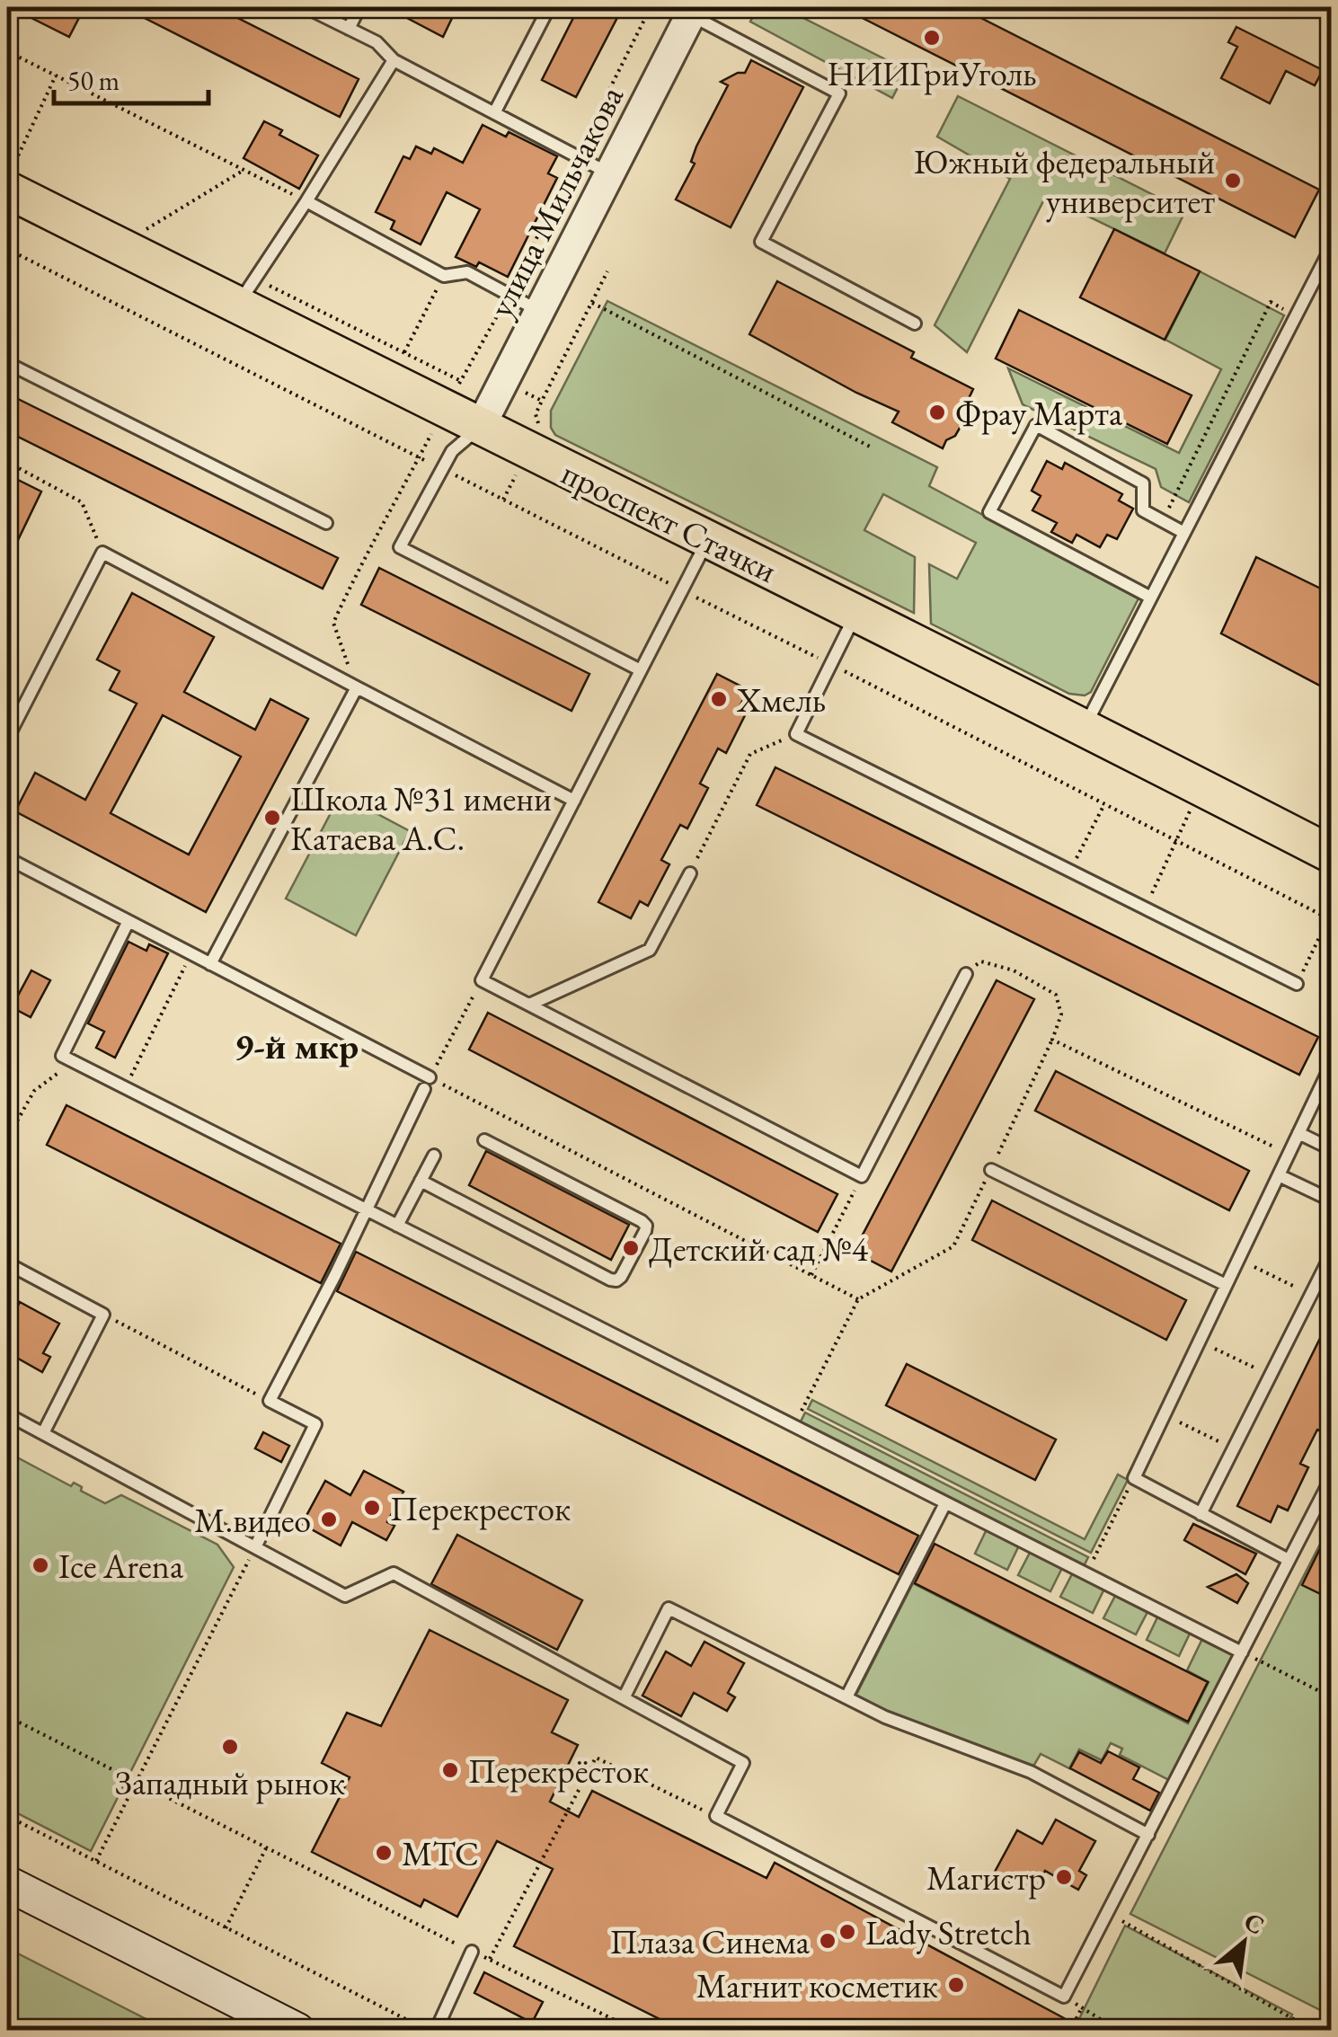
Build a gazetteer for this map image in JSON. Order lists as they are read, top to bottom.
{
  "streets": {
    "main road": ["проспект Стачки"],
    "street": ["улица Мильчакова"]
  },
  "crossings": [
    ["улица Мильчакова", "проспект Стачки"]
  ],
  "districts": ["9-й мкр"],
  "places": [
    "НИИГриУголь",
    "Южный федеральный университет",
    "Фрау Марта",
    "Хмель",
    "Школа №31 имени Катаева А.С.",
    "Детский сад №4",
    "Перекресток",
    "М.видео",
    "Ice Arena",
    "Западный рынок",
    "Перекрёсток",
    "МТС",
    "Магистр",
    "Lady Stretch",
    "Плаза Синема",
    "Магнит косметик"
  ],
  "scale_bar": "50 m",
  "north": "top right"
}
